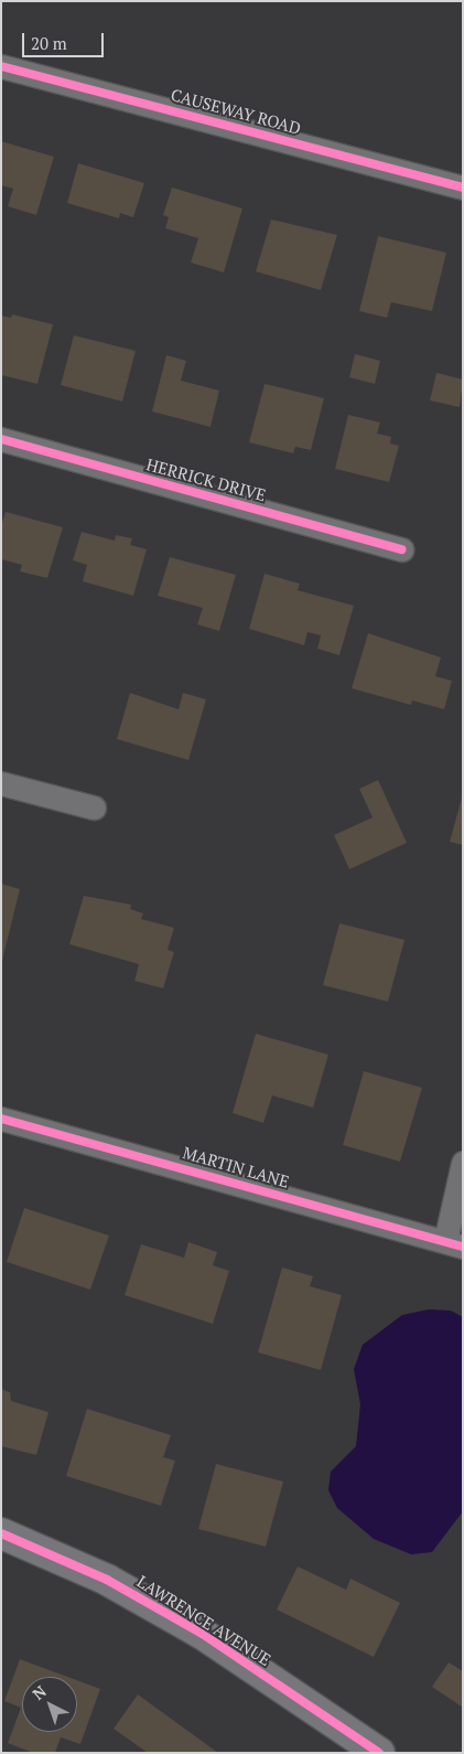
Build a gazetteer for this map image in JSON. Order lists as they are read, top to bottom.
{
  "streets": {
    "street": [
      "CAUSEWAY ROAD",
      "HERRICK DRIVE",
      "MARTIN LANE",
      "LAWRENCE AVENUE"
    ]
  },
  "scale_bar": "20 m",
  "north": "top left"
}
